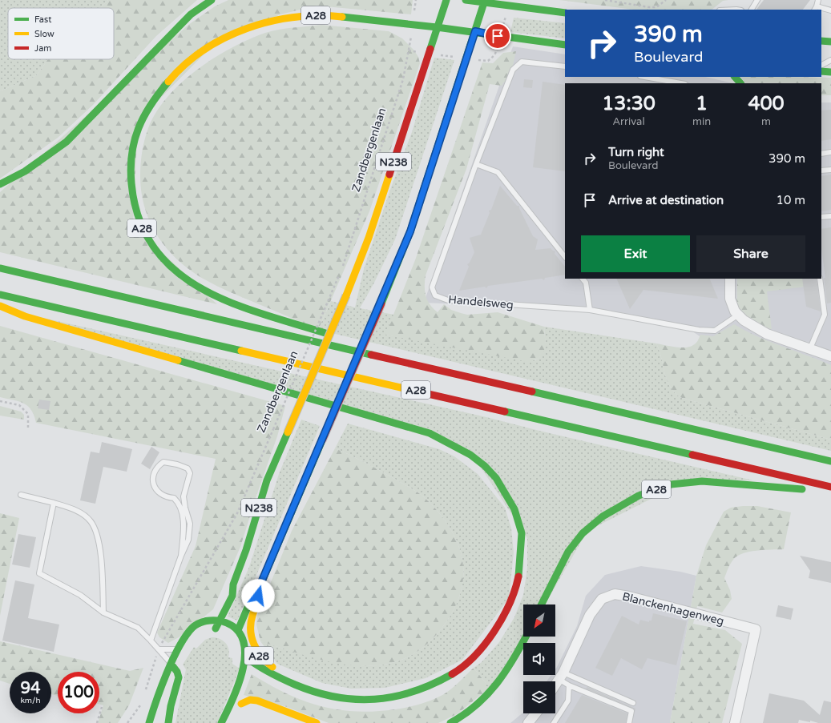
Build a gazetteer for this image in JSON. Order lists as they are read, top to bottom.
{
  "streets": {
    "main road": ["A28", "N238"],
    "street": ["Blanckenhagenweg"],
    "lane": ["Handelsweg"],
    "path": ["Zandbergenlaan"]
  },
  "crossings": [
    ["A28", "N238"]
  ],
  "legend": ["Fast", "Slow", "Jam"],
  "north": "bottom left",
  "page": {
    "turn": ["390 m", "Boulevard"],
    "eta": [
      "13:30",
      "Arrival",
      "1",
      "min",
      "400",
      "m"
    ],
    "list": [
      {
        "name": "Turn right",
        "note": "Boulevard",
        "value": "390 m"
      },
      {
        "name": "Arrive at destination",
        "value": "10 m"
      }
    ],
    "buttons": ["Exit", "Share"],
    "speed": "94 km/h",
    "limit": "100"
  }
}
